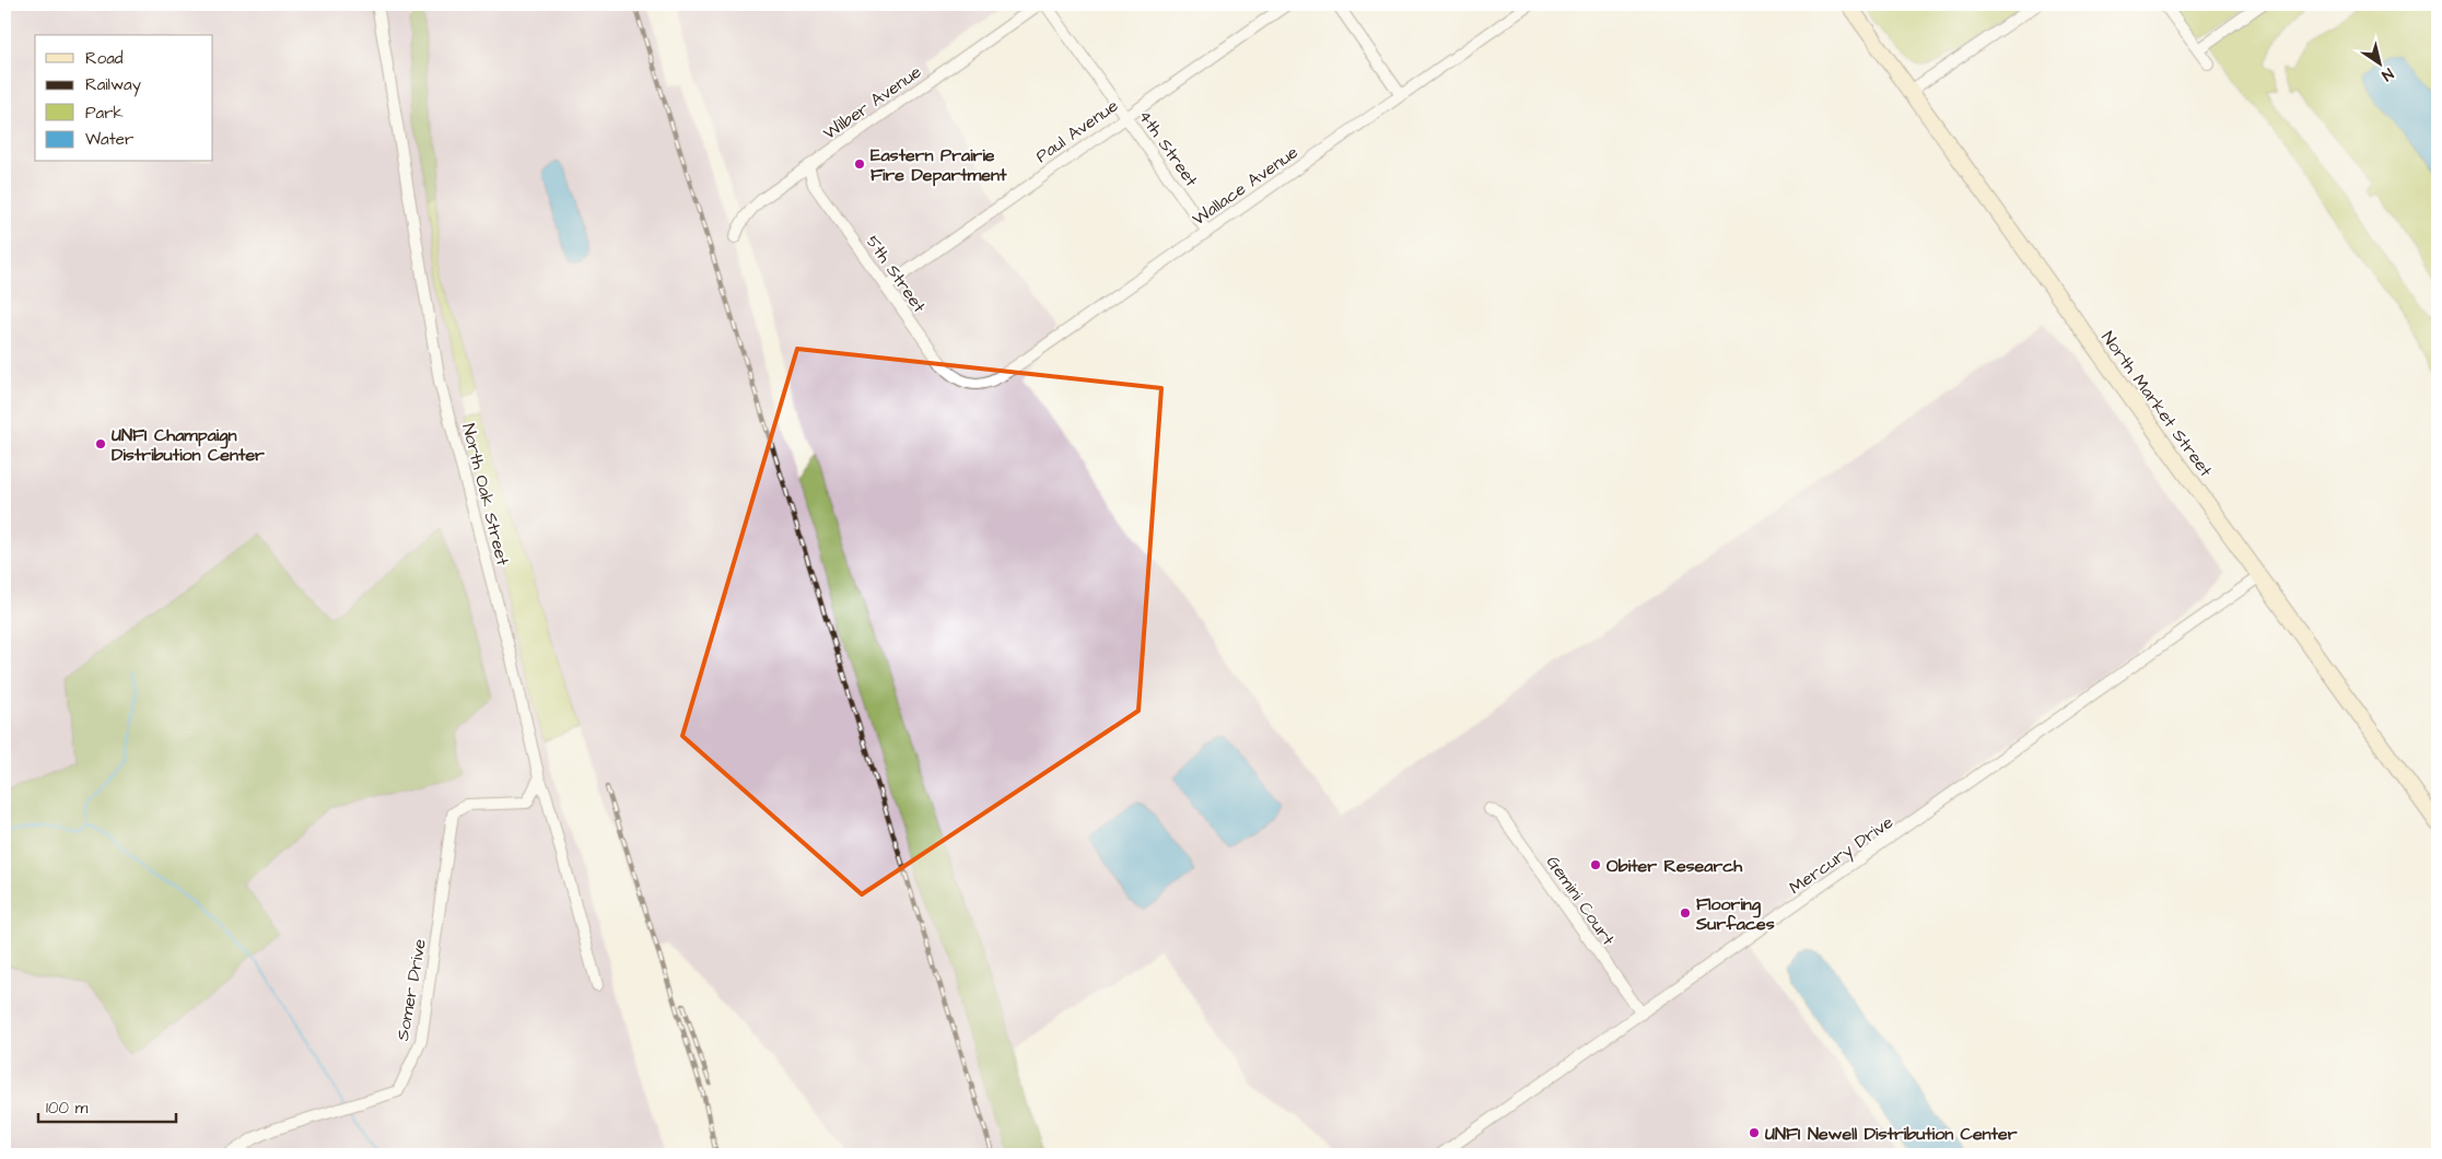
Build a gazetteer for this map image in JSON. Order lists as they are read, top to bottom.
{
  "streets": {
    "main road": ["North Market Street"],
    "street": [
      "Wilber Avenue",
      "Paul Avenue",
      "4th Street",
      "Wallace Avenue",
      "5th Street",
      "North Oak Street",
      "Mercury Drive",
      "Gemini Court",
      "Somer Drive"
    ]
  },
  "crossings": [
    ["Wilber Avenue", "5th Street"],
    ["Paul Avenue", "4th Street"],
    ["Paul Avenue", "5th Street"],
    ["4th Street", "Wallace Avenue"],
    ["Wallace Avenue", "5th Street"],
    ["North Market Street", "Mercury Drive"],
    ["North Oak Street", "Somer Drive"],
    ["Mercury Drive", "Gemini Court"]
  ],
  "places": [
    "Eastern Prairie Fire Department",
    "UNFI Champaign Distribution Center",
    "Obiter Research",
    "Flooring Surfaces",
    "UNFI Newell Distribution Center"
  ],
  "legend": [
    "Road",
    "Railway",
    "Park",
    "Water"
  ],
  "scale_bar": "100 m",
  "north": "bottom right"
}
